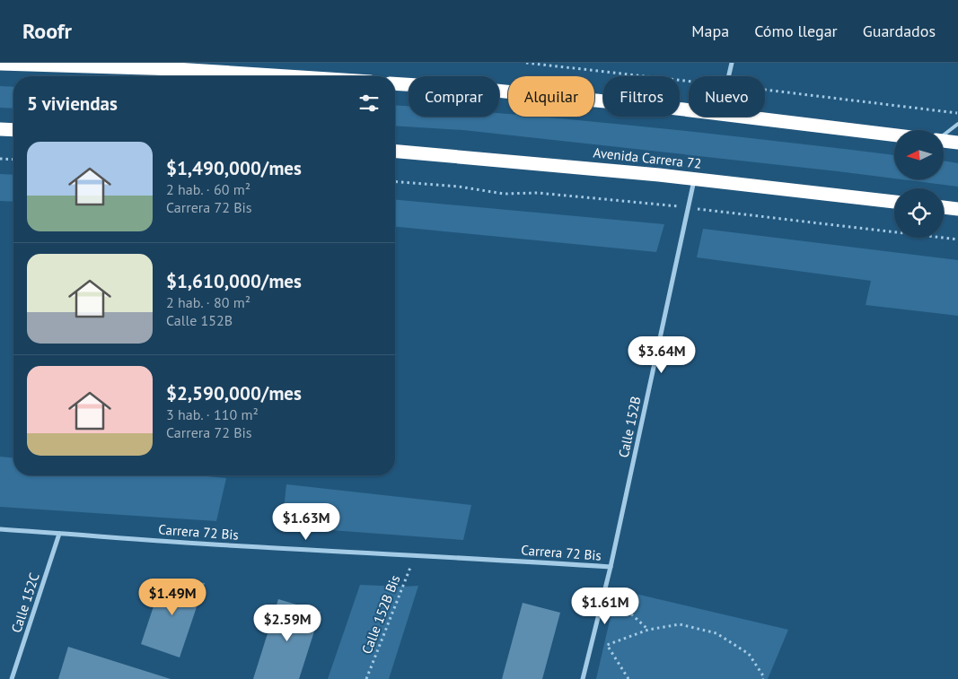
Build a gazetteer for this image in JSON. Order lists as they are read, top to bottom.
{
  "streets": {
    "highway": ["Avenida Carrera 72"],
    "street": ["Calle 152B", "Carrera 72 Bis", "Calle 152C"],
    "path": ["Calle 152B Bis"]
  },
  "crossings": [
    ["Avenida Carrera 72", "Calle 152B"],
    ["Calle 152B", "Carrera 72 Bis"],
    ["Carrera 72 Bis", "Calle 152C"],
    ["Carrera 72 Bis", "Calle 152B Bis"]
  ],
  "north": "left",
  "page": {
    "header": "Roofr",
    "nav": ["Mapa", "Cómo llegar", "Guardados"],
    "chip": [
      "Comprar",
      "Alquilar",
      "Filtros",
      "Nuevo"
    ],
    "heading": "5 viviendas",
    "list": [
      {
        "name": "$1,490,000/mes",
        "note": "2 hab. · 60 m² · Carrera 72 Bis"
      },
      {
        "name": "$1,610,000/mes",
        "note": "2 hab. · 80 m² · Calle 152B"
      },
      {
        "name": "$2,590,000/mes",
        "note": "3 hab. · 110 m² · Carrera 72 Bis"
      }
    ],
    "price": [
      "$3.64M",
      "$1.63M",
      "$1.49M",
      "$1.61M",
      "$2.59M"
    ]
  }
}
